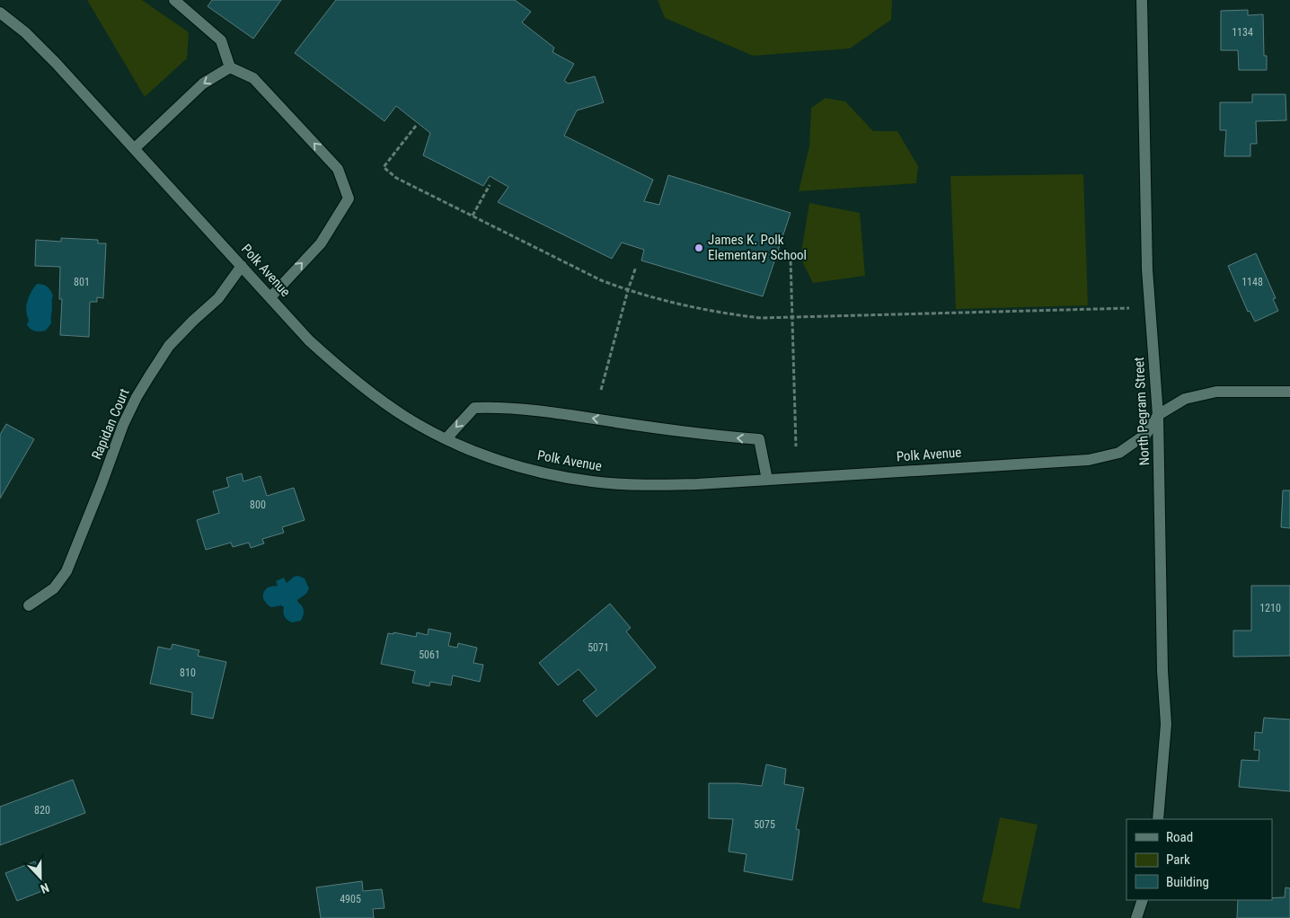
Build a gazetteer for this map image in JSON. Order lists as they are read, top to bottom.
{
  "streets": {
    "street": ["Polk Avenue", "North Pegram Street", "Rapidan Court"]
  },
  "crossings": [
    ["Polk Avenue", "North Pegram Street"],
    ["Polk Avenue", "Rapidan Court"]
  ],
  "places": ["James K. Polk Elementary School"],
  "house_numbers": [
    "1134",
    "801",
    "1148",
    "800",
    "1210",
    "5071",
    "5061",
    "810",
    "820",
    "5075",
    "4905"
  ],
  "legend": ["Road", "Park", "Building"],
  "north": "bottom"
}
